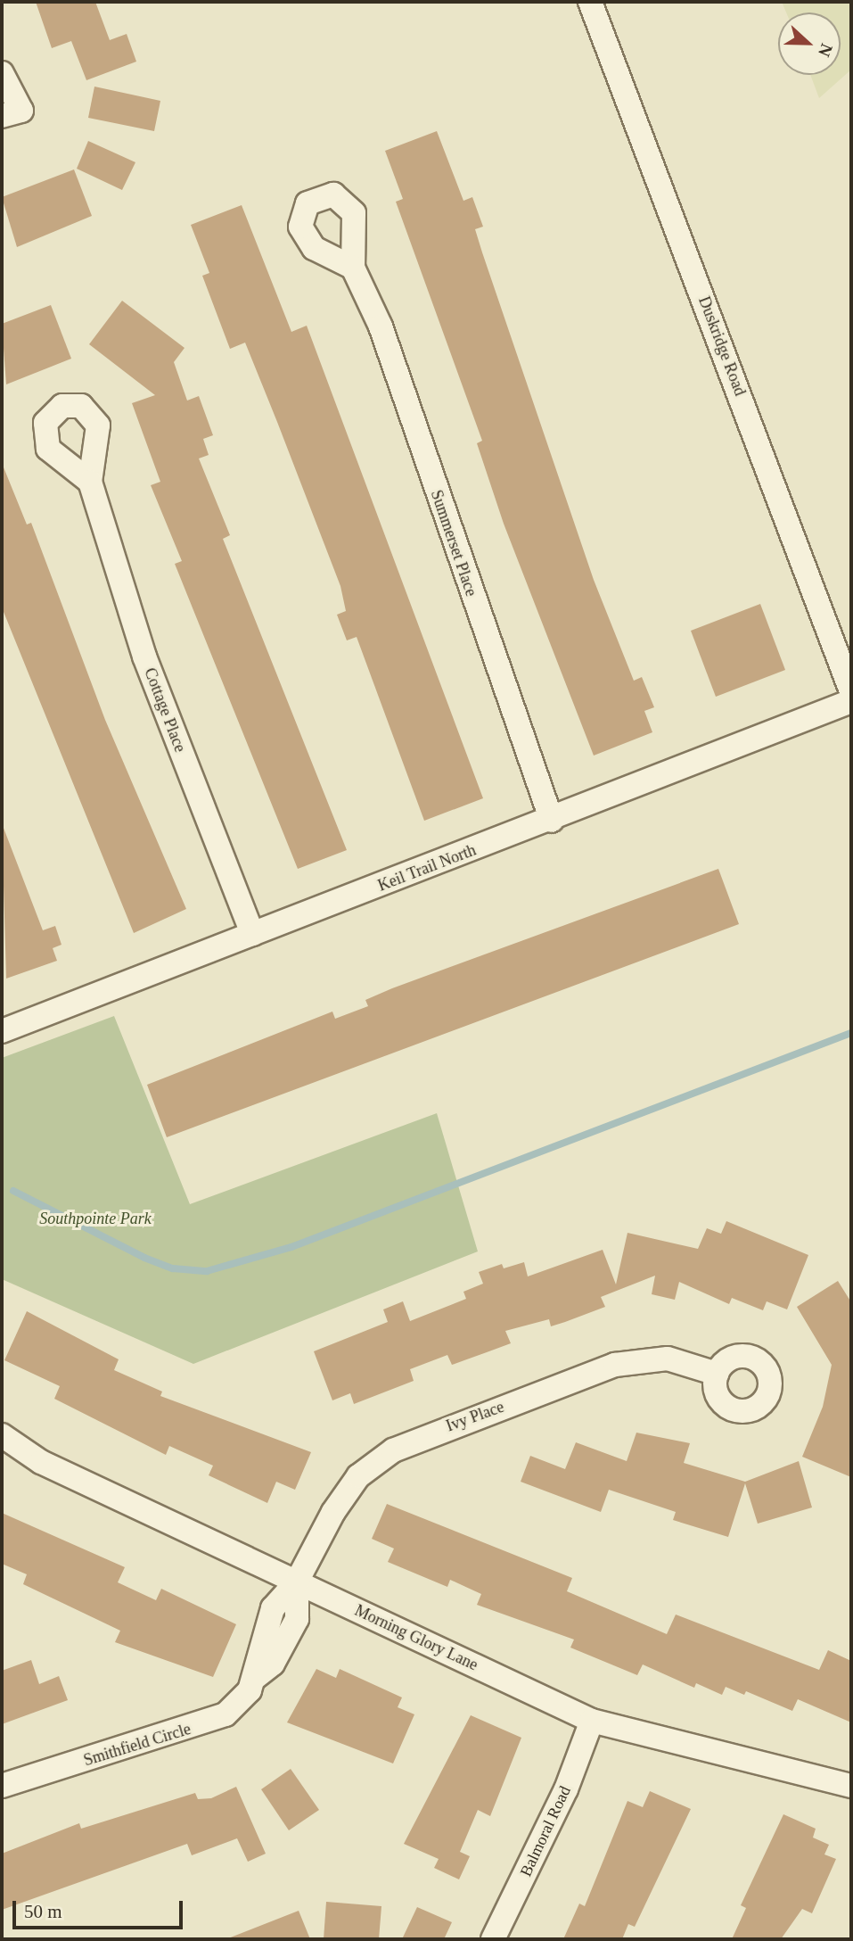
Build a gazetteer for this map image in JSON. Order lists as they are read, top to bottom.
{
  "streets": {
    "street": [
      "Duskridge Road",
      "Summerset Place",
      "Cottage Place",
      "Keil Trail North",
      "Ivy Place",
      "Morning Glory Lane",
      "Smithfield Circle",
      "Balmoral Road"
    ]
  },
  "crossings": [
    ["Summerset Place", "Keil Trail North"],
    ["Cottage Place", "Keil Trail North"],
    ["Ivy Place", "Morning Glory Lane"],
    ["Ivy Place", "Smithfield Circle"],
    ["Morning Glory Lane", "Smithfield Circle"],
    ["Morning Glory Lane", "Balmoral Road"]
  ],
  "parks": ["Southpointe Park"],
  "scale_bar": "50 m",
  "north": "right"
}
